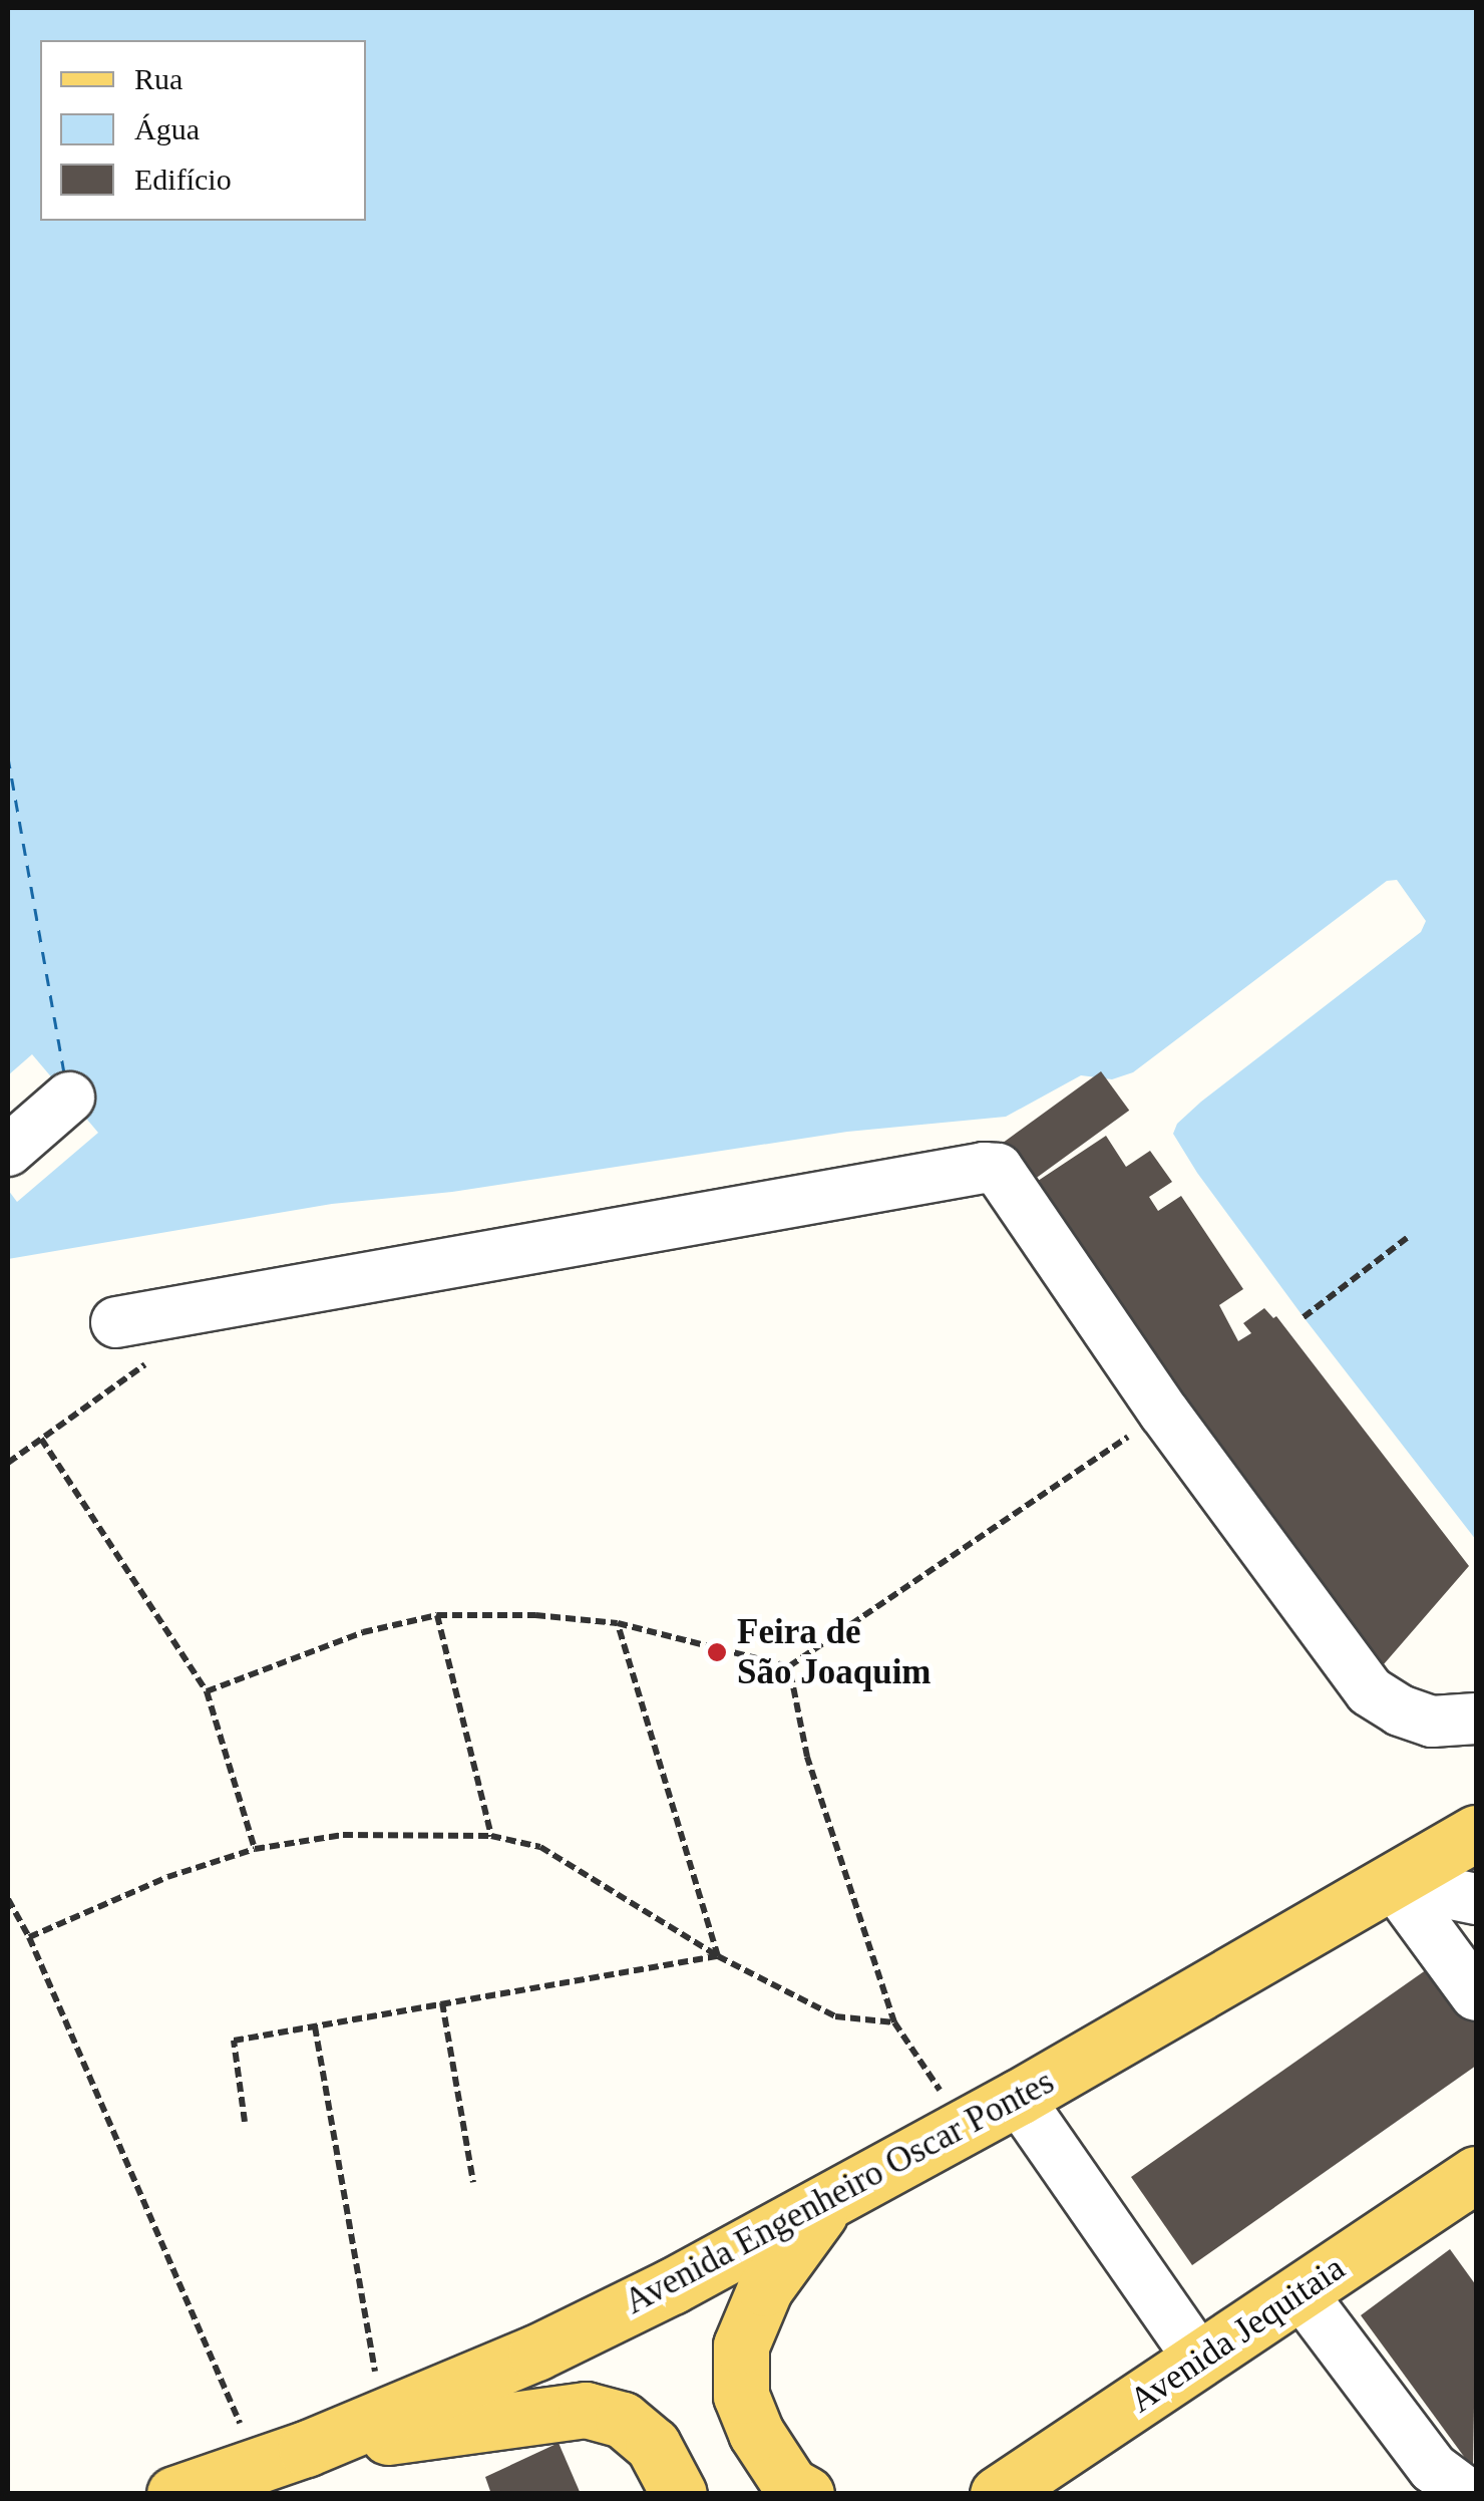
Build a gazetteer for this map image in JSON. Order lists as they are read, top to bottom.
{
  "streets": {
    "main road": ["Avenida Engenheiro Oscar Pontes", "Avenida Jequitaia"]
  },
  "places": ["Feira de São Joaquim"],
  "legend": ["Rua", "Água", "Edifício"]
}
